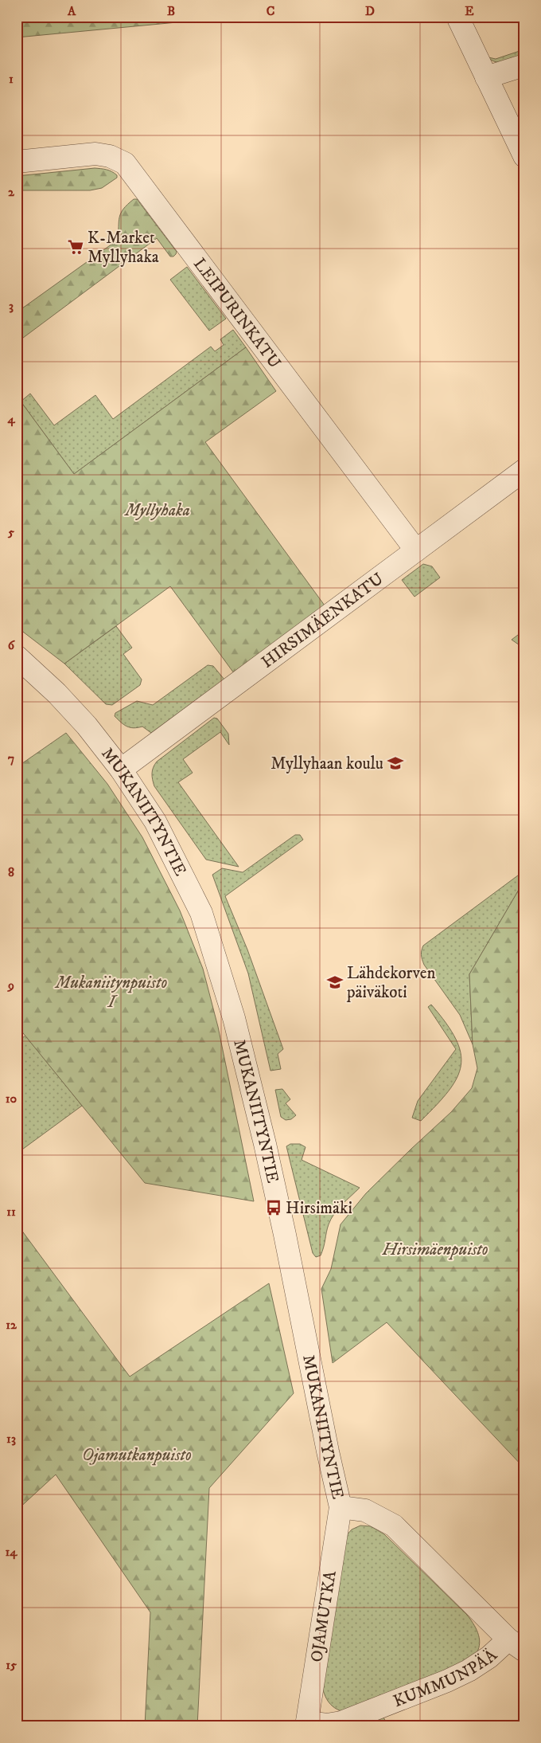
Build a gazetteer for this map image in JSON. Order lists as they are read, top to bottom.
{
  "streets": {
    "street": [
      "LEIPURINKATU",
      "HIRSIMÄENKATU",
      "MUKANIITYNTIE",
      "OJAMUTKA",
      "KUMMUNPÄÄ"
    ]
  },
  "crossings": [
    ["LEIPURINKATU", "HIRSIMÄENKATU"],
    ["HIRSIMÄENKATU", "MUKANIITYNTIE"],
    ["MUKANIITYNTIE", "OJAMUTKA"],
    ["MUKANIITYNTIE", "KUMMUNPÄÄ"],
    ["OJAMUTKA", "KUMMUNPÄÄ"]
  ],
  "parks": [
    "Myllyhaka",
    "Mukaniitynpuisto I",
    "Hirsimäenpuisto",
    "Ojamutkanpuisto"
  ],
  "places": {
    "supermarket": ["K-Market Myllyhaka"],
    "school or university": ["Myllyhaan koulu", "Lähdekorven päiväkoti"],
    "bus stop": ["Hirsimäki"]
  },
  "grid": {
    "columns": [
      "A",
      "B",
      "C",
      "D",
      "E"
    ],
    "rows": [
      "1",
      "2",
      "3",
      "4",
      "5",
      "6",
      "7",
      "8",
      "9",
      "10",
      "11",
      "12",
      "13",
      "14",
      "15"
    ]
  }
}
